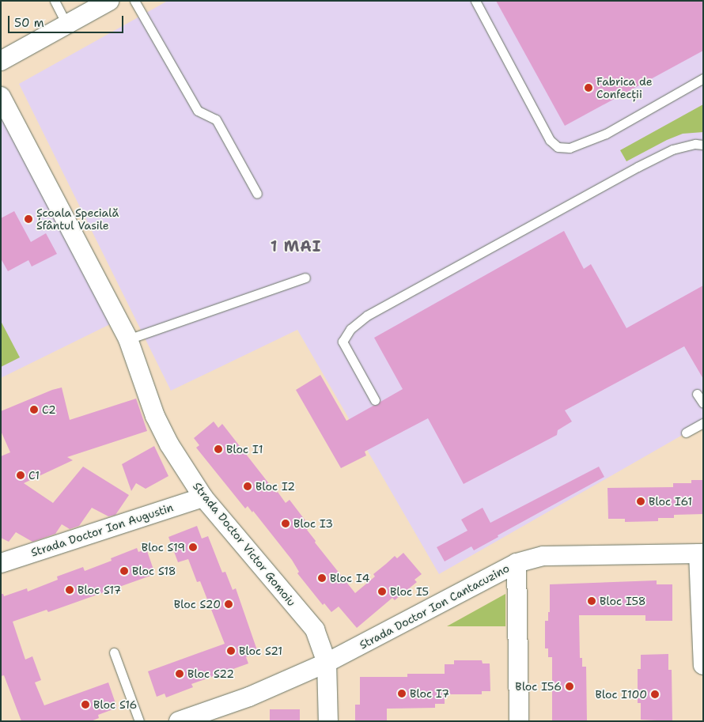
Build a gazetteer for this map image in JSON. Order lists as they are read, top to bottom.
{
  "streets": {
    "street": ["Strada Doctor Ion Augustin", "Strada Doctor Victor Gomoiu", "Strada Doctor Ion Cantacuzino"]
  },
  "crossings": [
    ["Strada Doctor Ion Augustin", "Strada Doctor Victor Gomoiu"],
    ["Strada Doctor Victor Gomoiu", "Strada Doctor Ion Cantacuzino"]
  ],
  "districts": ["1 MAI"],
  "places": [
    "Fabrica de Confecții",
    "Școala Specială Sfântul Vasile",
    "C2",
    "Bloc I1",
    "C1",
    "Bloc I2",
    "Bloc I61",
    "Bloc I3",
    "Bloc S19",
    "Bloc S18",
    "Bloc I4",
    "Bloc S17",
    "Bloc I5",
    "Bloc I58",
    "Bloc S20",
    "Bloc S21",
    "Bloc S22",
    "Bloc I56",
    "Bloc I7",
    "Bloc I100",
    "Bloc S16"
  ],
  "scale_bar": "50 m"
}
